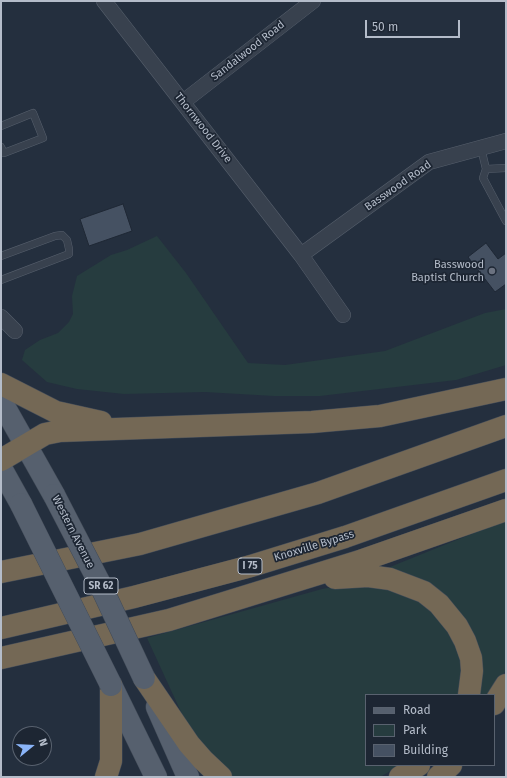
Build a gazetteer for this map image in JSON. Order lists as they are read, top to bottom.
{
  "streets": {
    "highway": ["Knoxville Bypass", "I 75"],
    "main road": ["Western Avenue", "SR 62"],
    "street": ["Sandalwood Road", "Thornwood Drive", "Basswood Road"]
  },
  "crossings": [
    ["Sandalwood Road", "Thornwood Drive"],
    ["Thornwood Drive", "Basswood Road"]
  ],
  "places": ["Basswood Baptist Church"],
  "legend": ["Road", "Park", "Building"],
  "scale_bar": "50 m",
  "north": "right"
}
